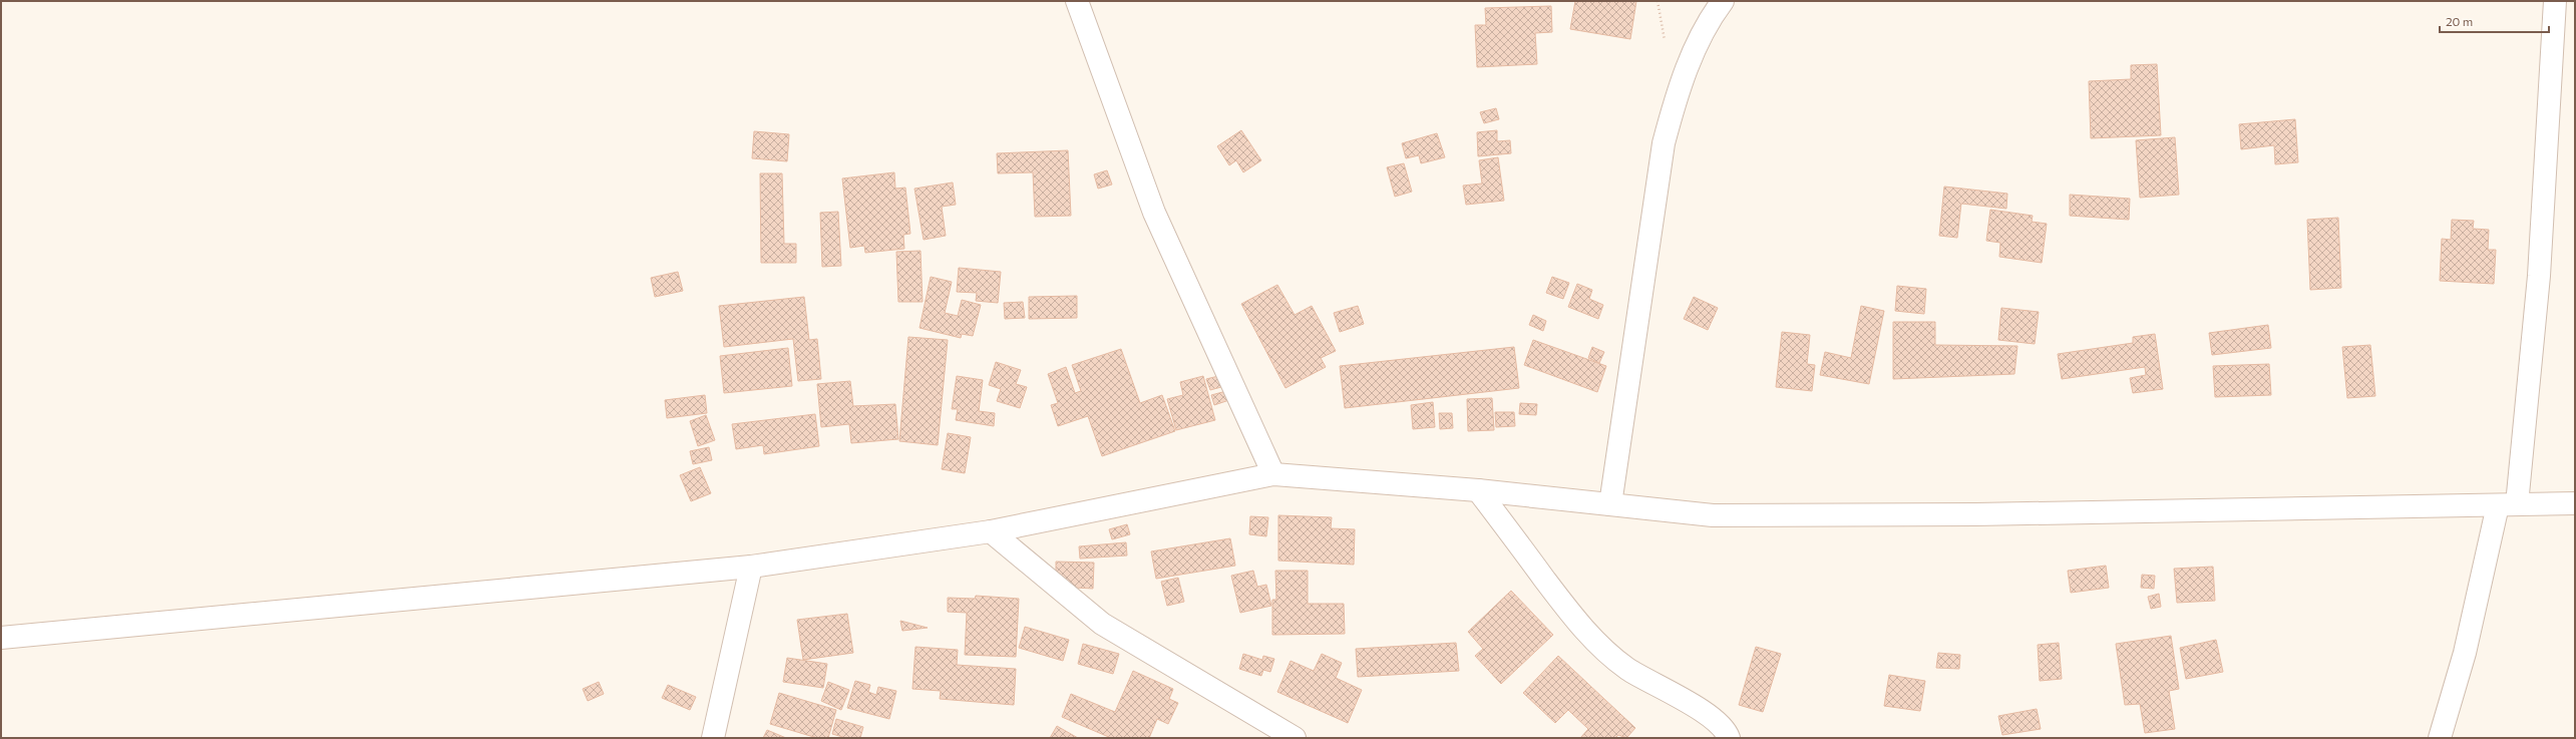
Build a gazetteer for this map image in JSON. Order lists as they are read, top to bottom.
{
  "scale_bar": "20 m"
}
